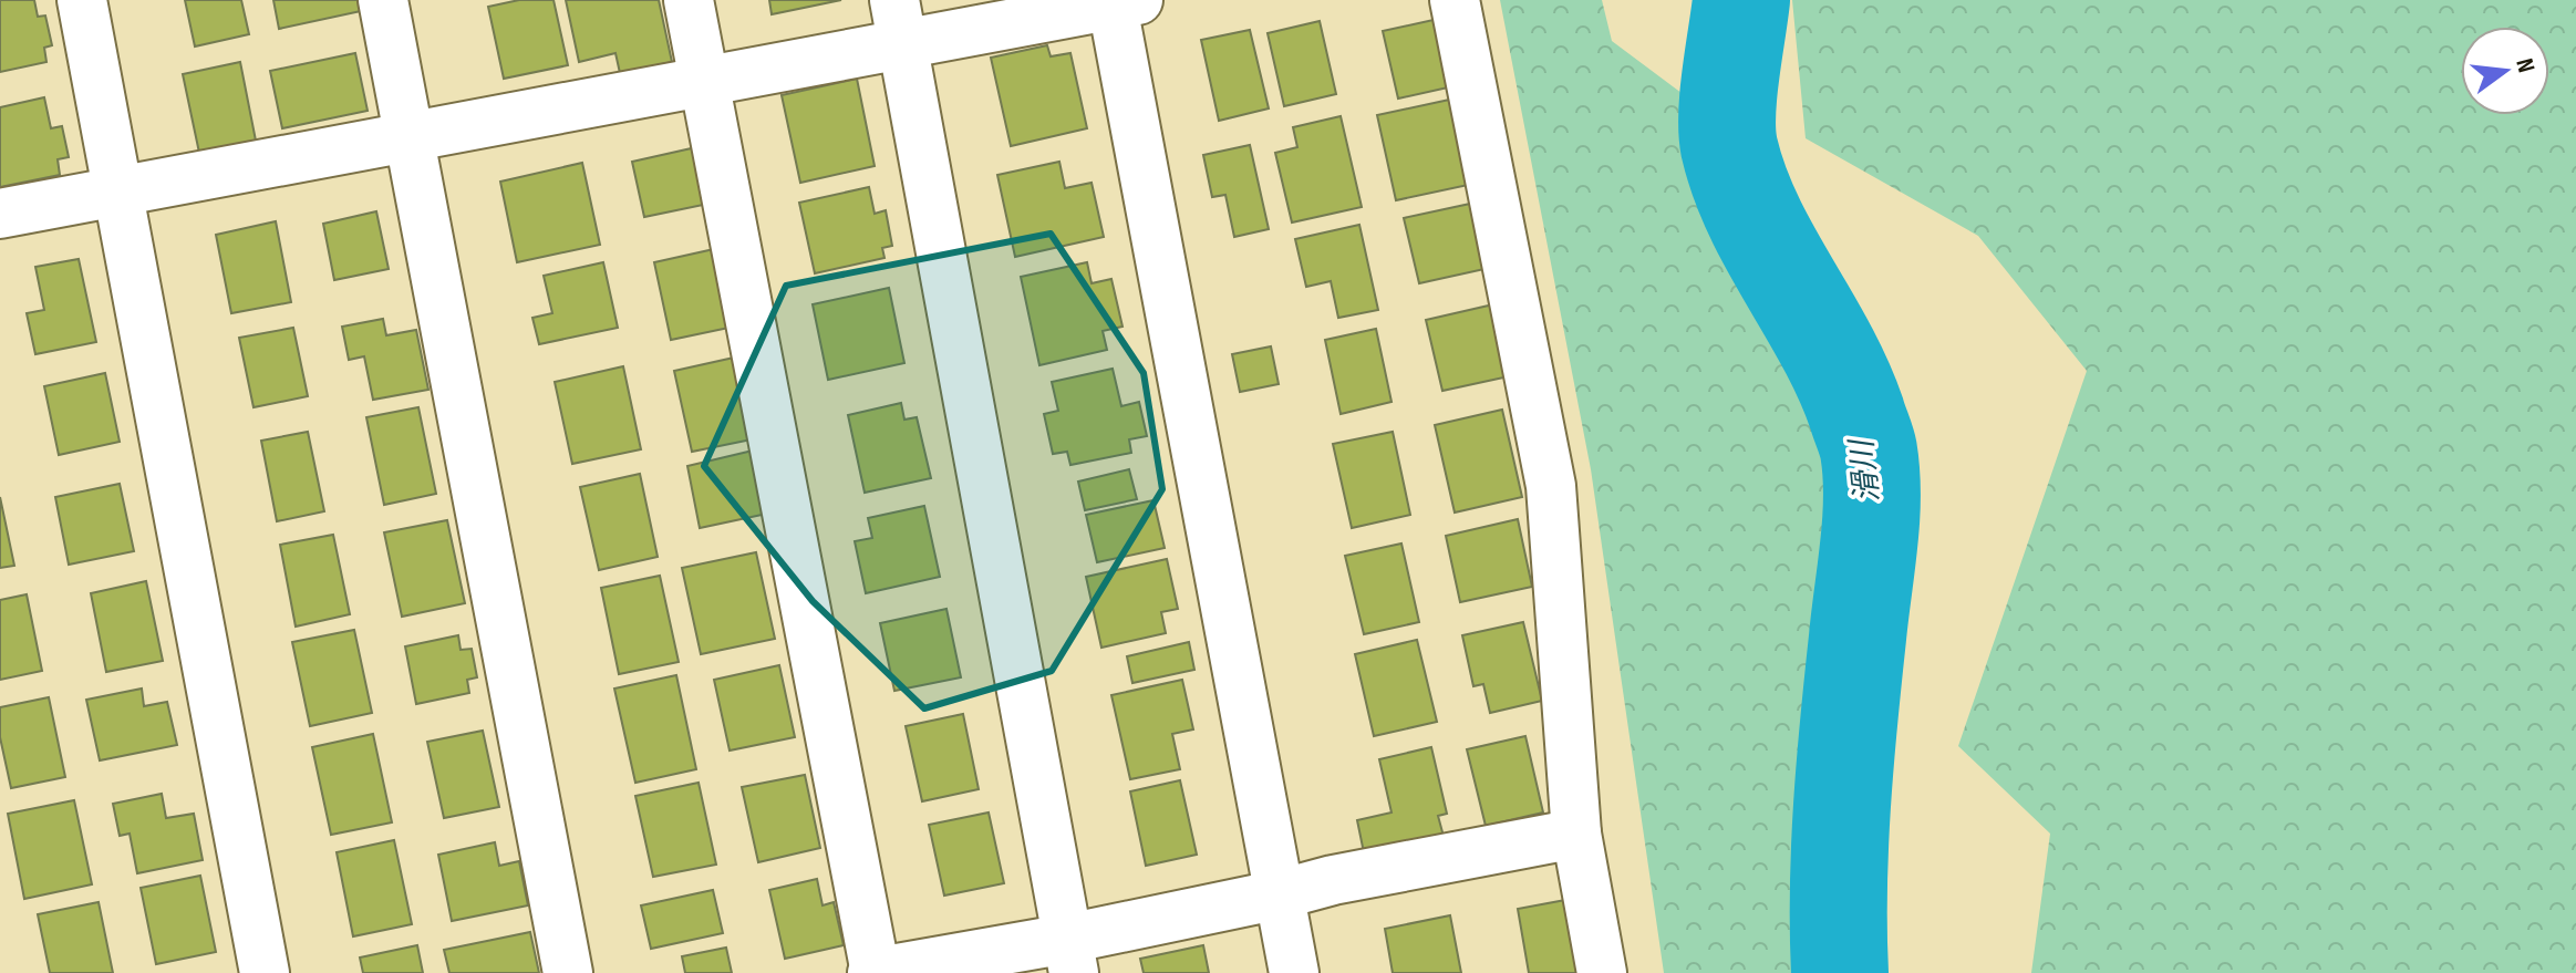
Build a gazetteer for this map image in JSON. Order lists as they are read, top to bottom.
{
  "water": ["滑川"],
  "north": "right"
}
